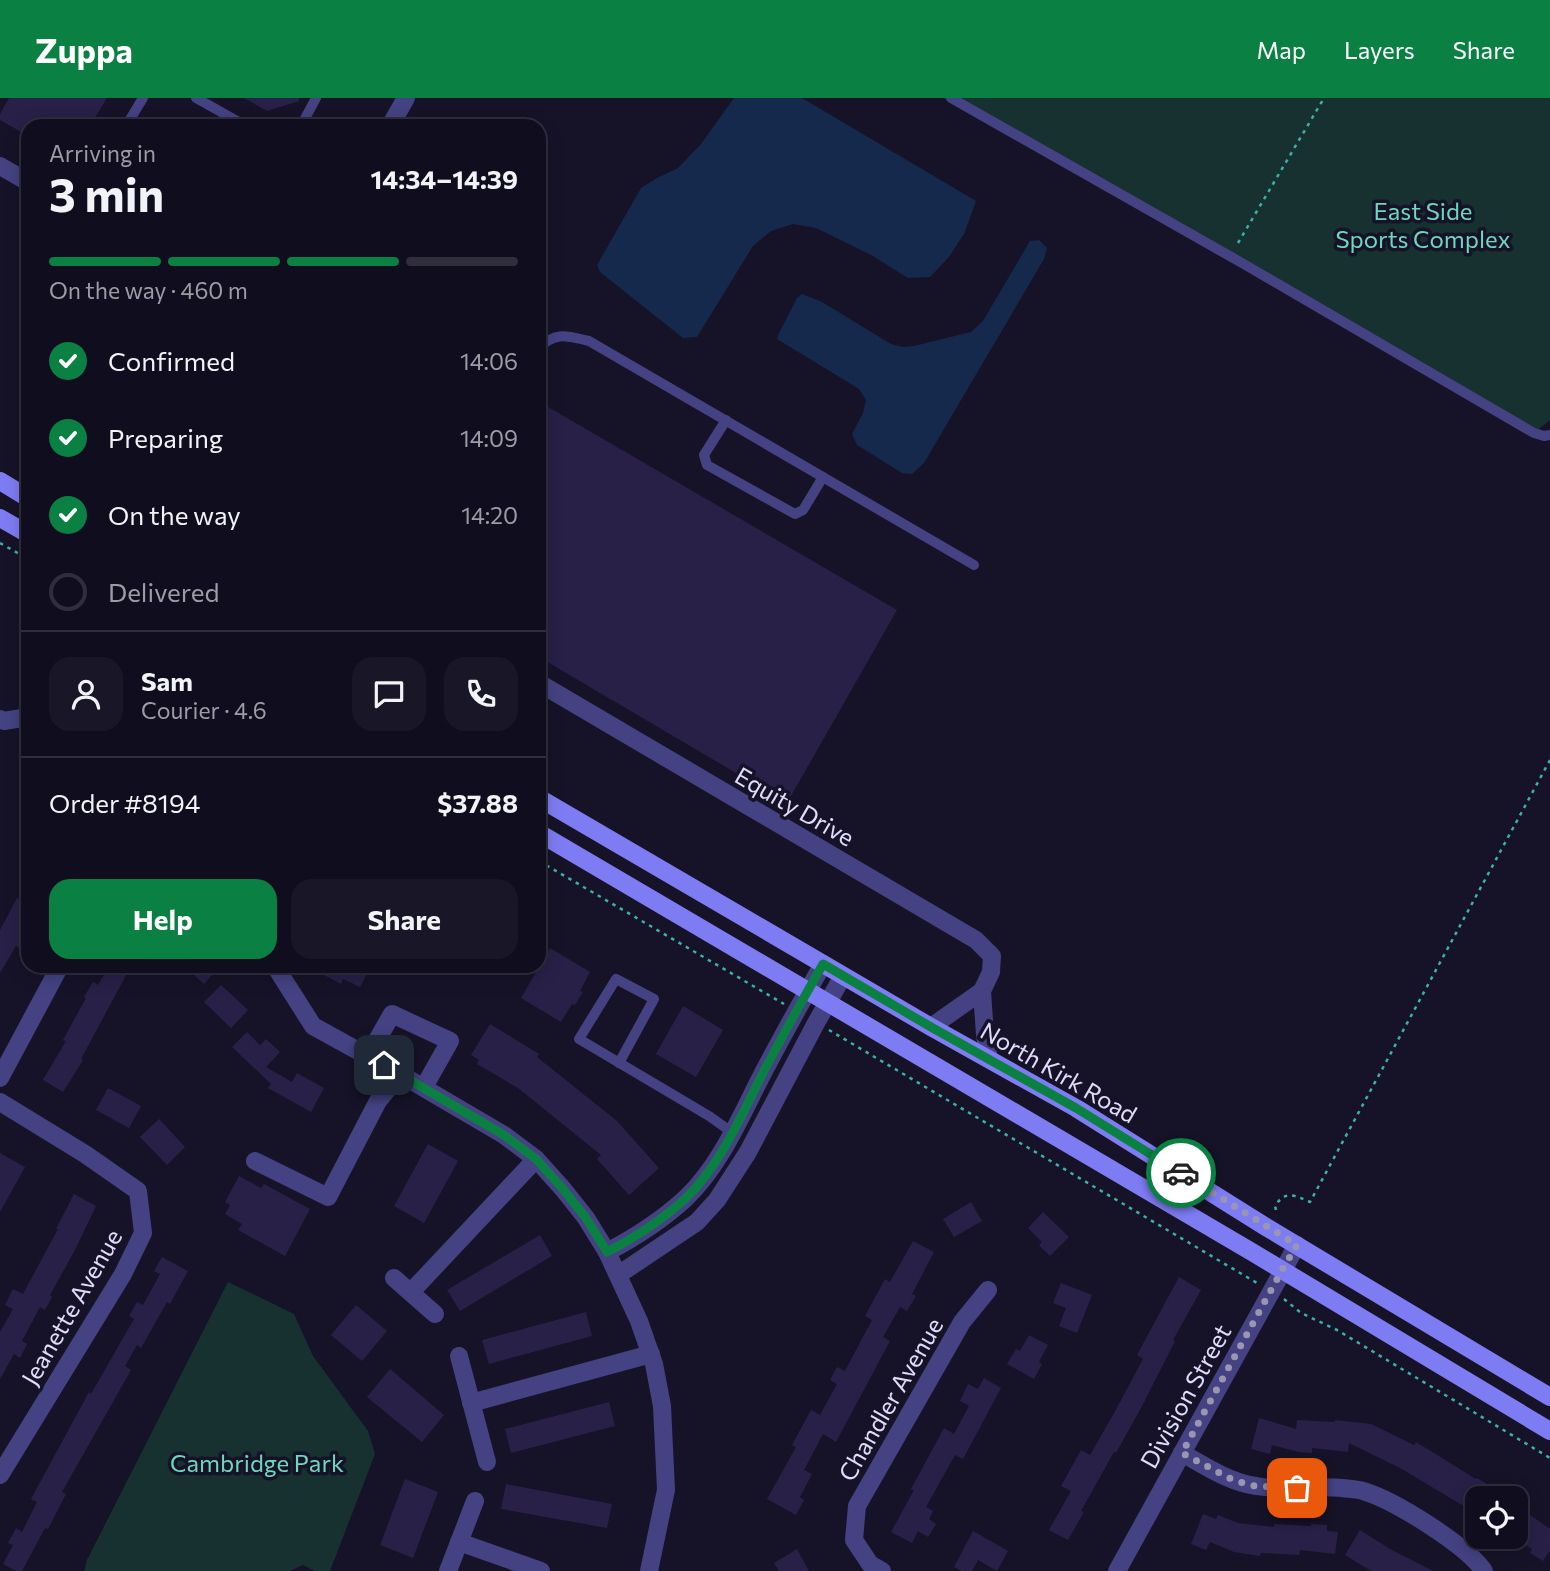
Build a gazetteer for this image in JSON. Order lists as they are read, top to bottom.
{
  "streets": {
    "main road": ["North Kirk Road"],
    "street": [
      "Equity Drive",
      "Jeanette Avenue",
      "Division Street",
      "Chandler Avenue"
    ]
  },
  "crossings": [
    ["Equity Drive", "North Kirk Road"],
    ["North Kirk Road", "Division Street"]
  ],
  "parks": ["East Side Sports Complex", "Cambridge Park"],
  "page": {
    "header": "Zuppa",
    "nav": ["Map", "Layers", "Share"],
    "heading": ["3 min", "Arriving in", "14:34–14:39"],
    "panel": [
      "Sam",
      "Courier · 4.6",
      "Order #8194",
      "$37.88"
    ],
    "bar": "On the way · 460 m",
    "list": [
      ["Confirmed", "14:06"],
      ["Preparing", "14:09"],
      ["On the way", "14:20"],
      "Delivered"
    ],
    "buttons": ["Help", "Share"]
  }
}
